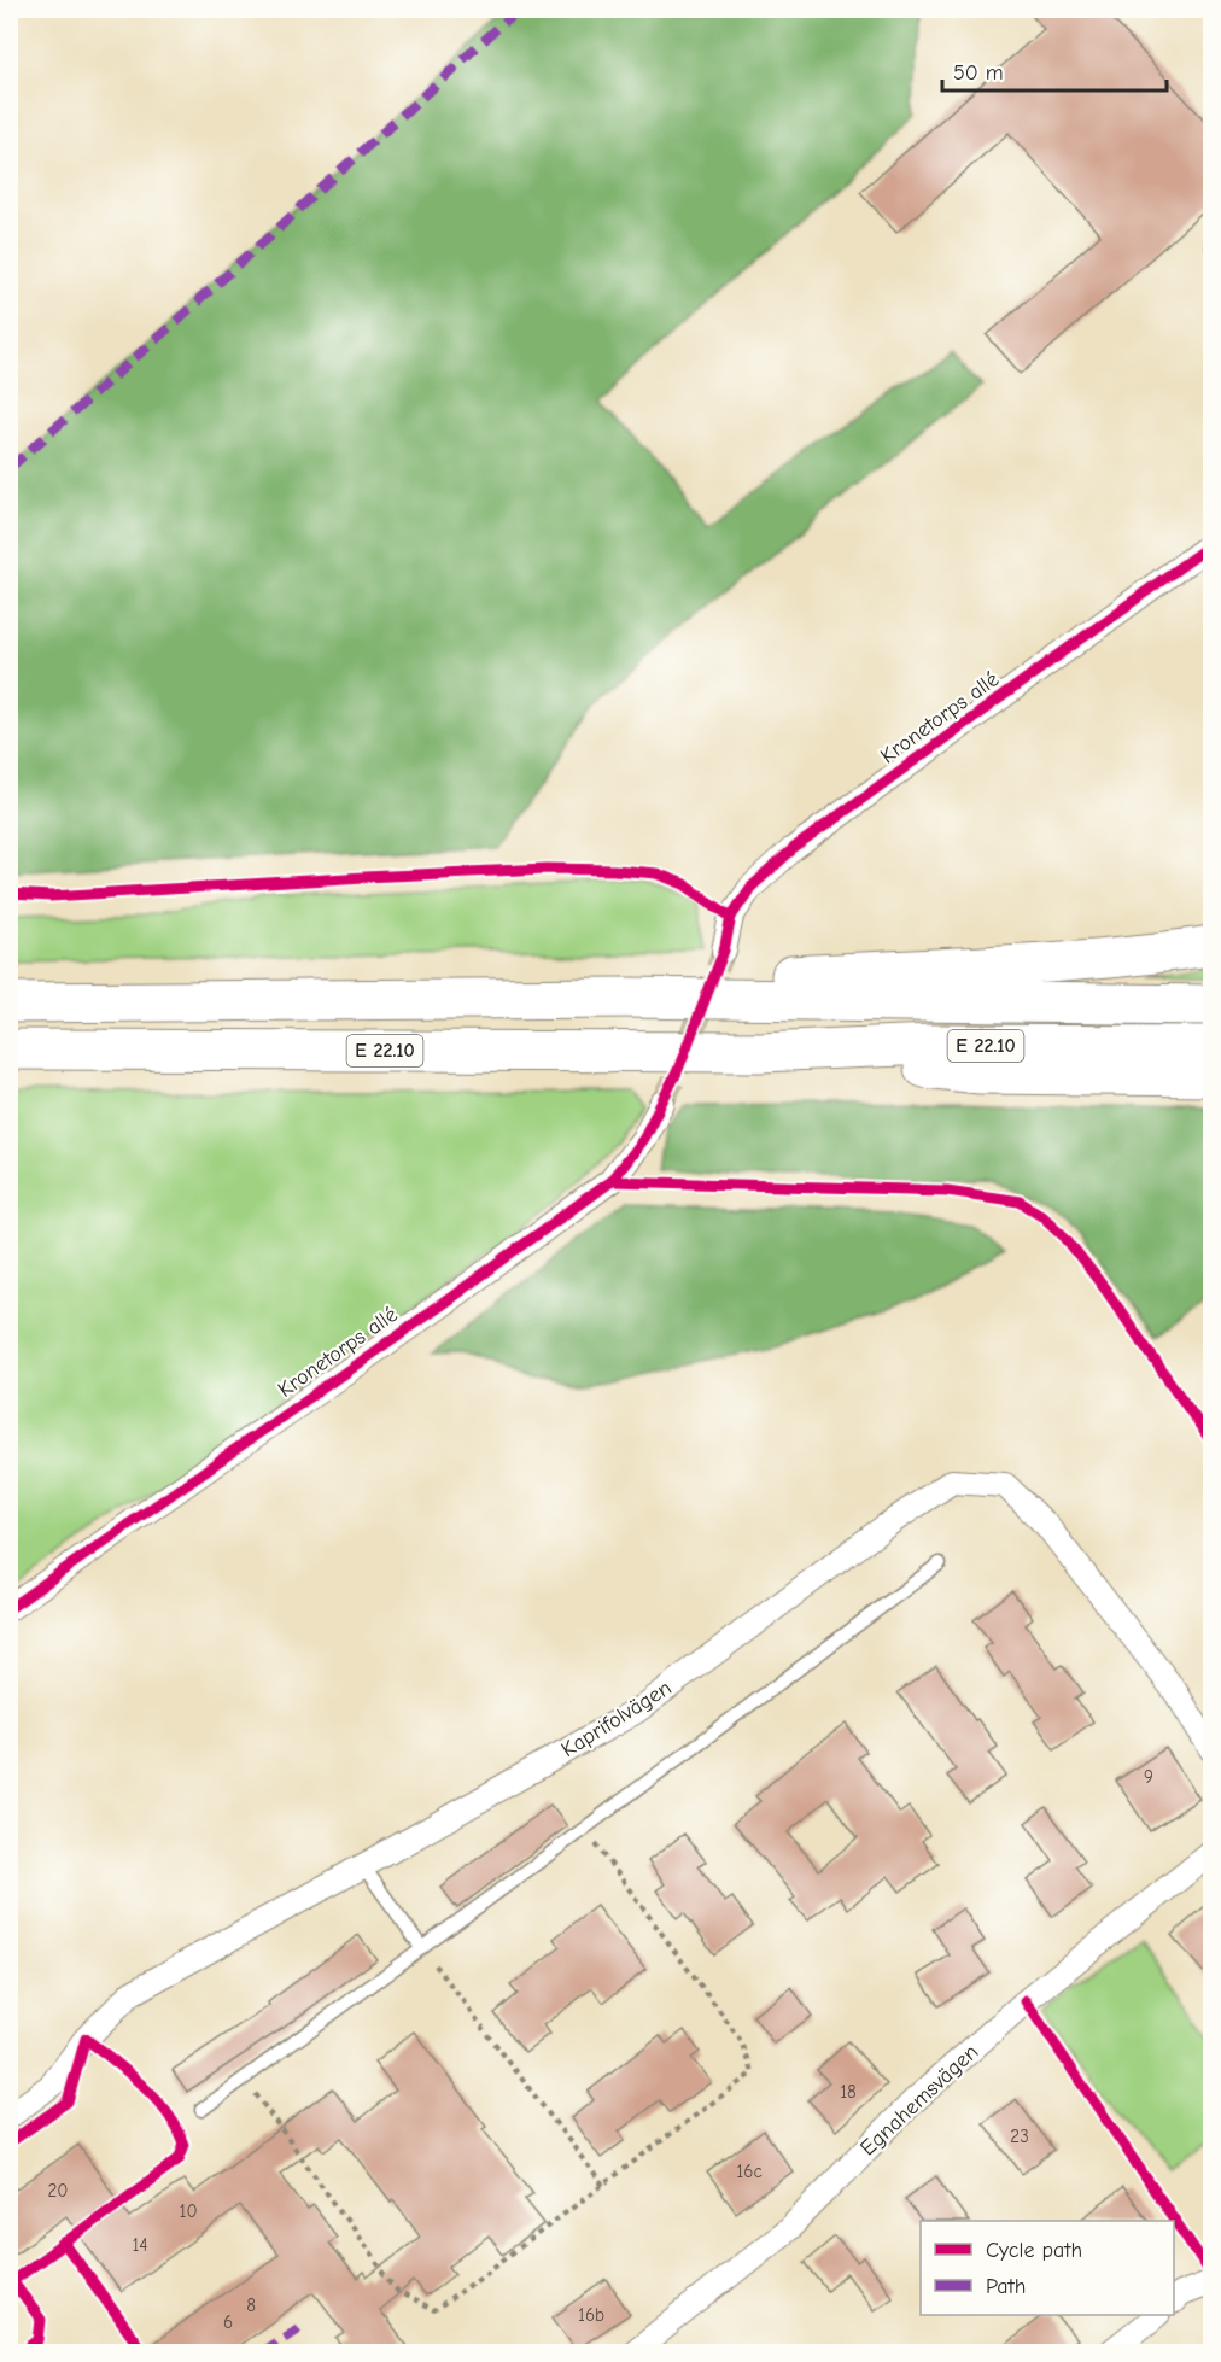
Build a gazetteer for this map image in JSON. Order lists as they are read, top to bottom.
{
  "streets": {
    "highway": ["E 22.10"],
    "street": ["Kronetorps allé", "Kaprifolvägen", "Egnahemsvägen"]
  },
  "house_numbers": [
    "9",
    "18",
    "23",
    "16c",
    "20",
    "10",
    "14",
    "8",
    "16b",
    "6"
  ],
  "legend": ["Cycle path", "Path"],
  "scale_bar": "50 m"
}
